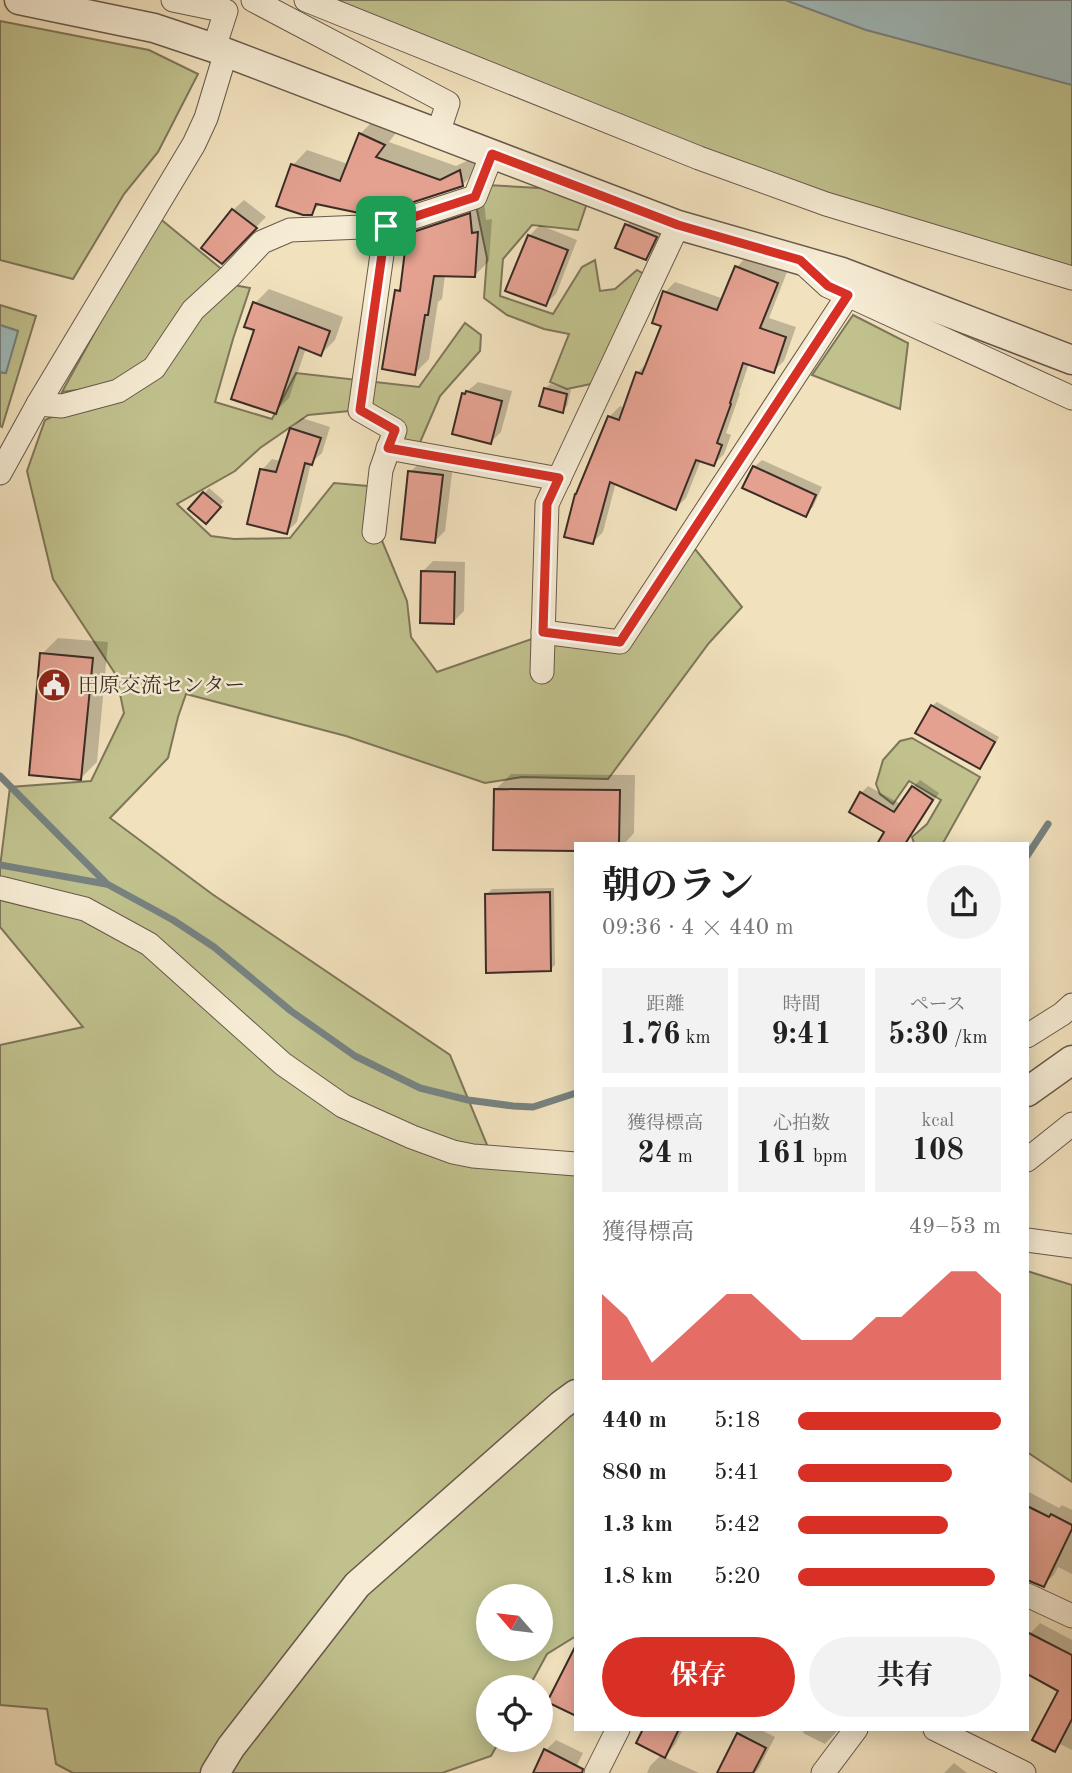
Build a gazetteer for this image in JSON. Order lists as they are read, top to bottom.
{
  "places": {
    "public building": ["田原交流センター"]
  },
  "north": "top left",
  "page": {
    "heading": ["朝のラン", "09:36 · 4 × 440 m"],
    "stats": [
      ["距離", "1.76 km"],
      ["時間", "9:41"],
      ["ペース", "5:30 /km"],
      ["獲得標高", "24 m"],
      ["心拍数", "161 bpm"],
      ["kcal", "108"]
    ],
    "chart": ["獲得標高", "49–53 m"],
    "list": [
      {
        "name": "440 m",
        "note": "5:18"
      },
      {
        "name": "880 m",
        "note": "5:41"
      },
      {
        "name": "1.3 km",
        "note": "5:42"
      },
      {
        "name": "1.8 km",
        "note": "5:20"
      }
    ],
    "buttons": ["保存", "共有"]
  }
}
